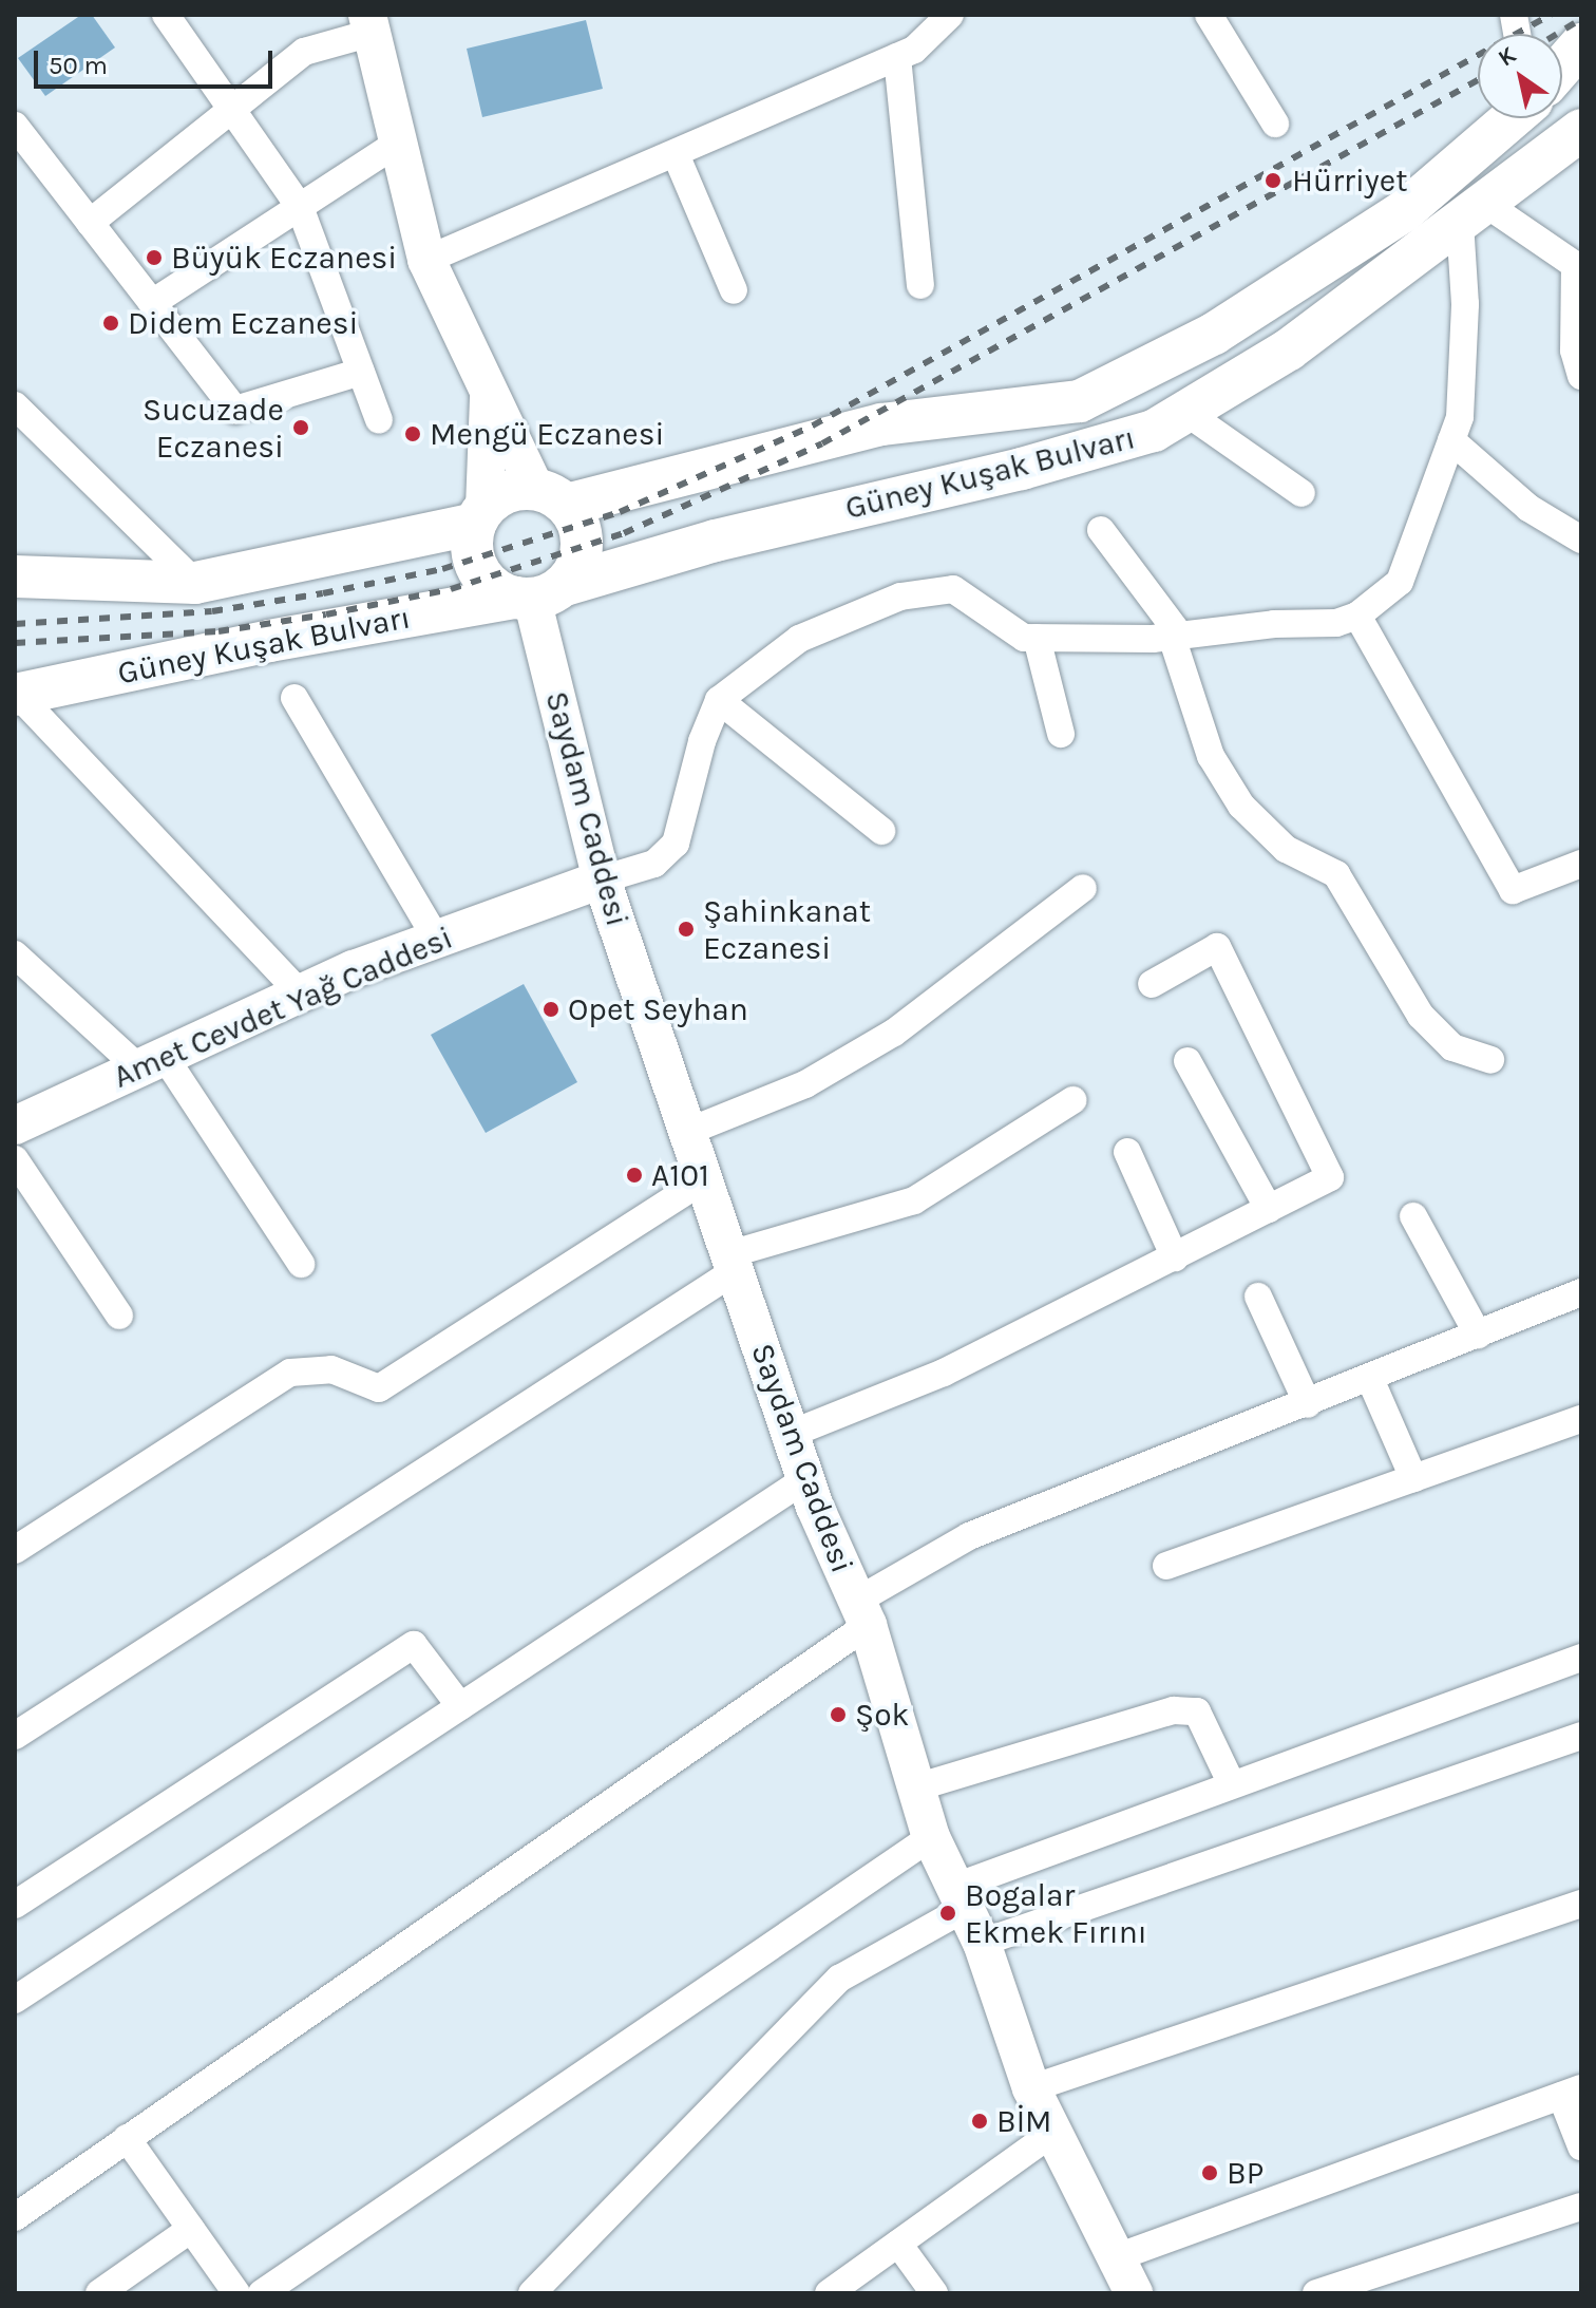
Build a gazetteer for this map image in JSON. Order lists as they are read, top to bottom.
{
  "streets": {
    "main road": ["Güney Kuşak Bulvarı", "Saydam Caddesi", "Amet Cevdet Yağ Caddesi"]
  },
  "crossings": [
    ["Güney Kuşak Bulvarı", "Saydam Caddesi"],
    ["Saydam Caddesi", "Amet Cevdet Yağ Caddesi"]
  ],
  "places": [
    "Hürriyet",
    "Büyük Eczanesi",
    "Didem Eczanesi",
    "Sucuzade Eczanesi",
    "Mengü Eczanesi",
    "Şahinkanat Eczanesi",
    "Opet Seyhan",
    "A101",
    "Şok",
    "Bogalar Ekmek Fırını",
    "BİM",
    "BP"
  ],
  "scale_bar": "50 m",
  "north": "top left"
}
